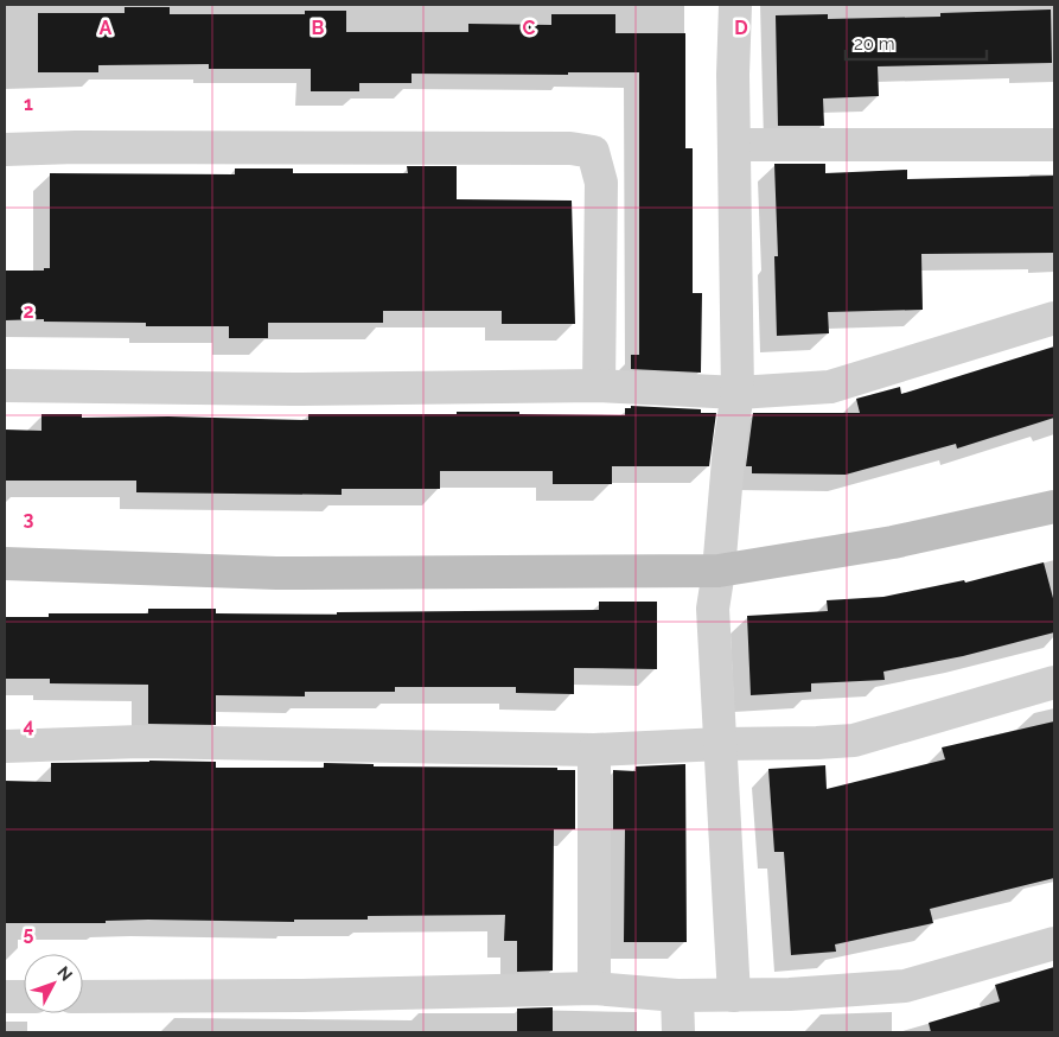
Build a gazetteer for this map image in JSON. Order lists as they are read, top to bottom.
{
  "scale_bar": "20 m",
  "north": "top right",
  "grid": {
    "columns": [
      "A",
      "B",
      "C",
      "D"
    ],
    "rows": [
      "1",
      "2",
      "3",
      "4",
      "5"
    ]
  }
}
